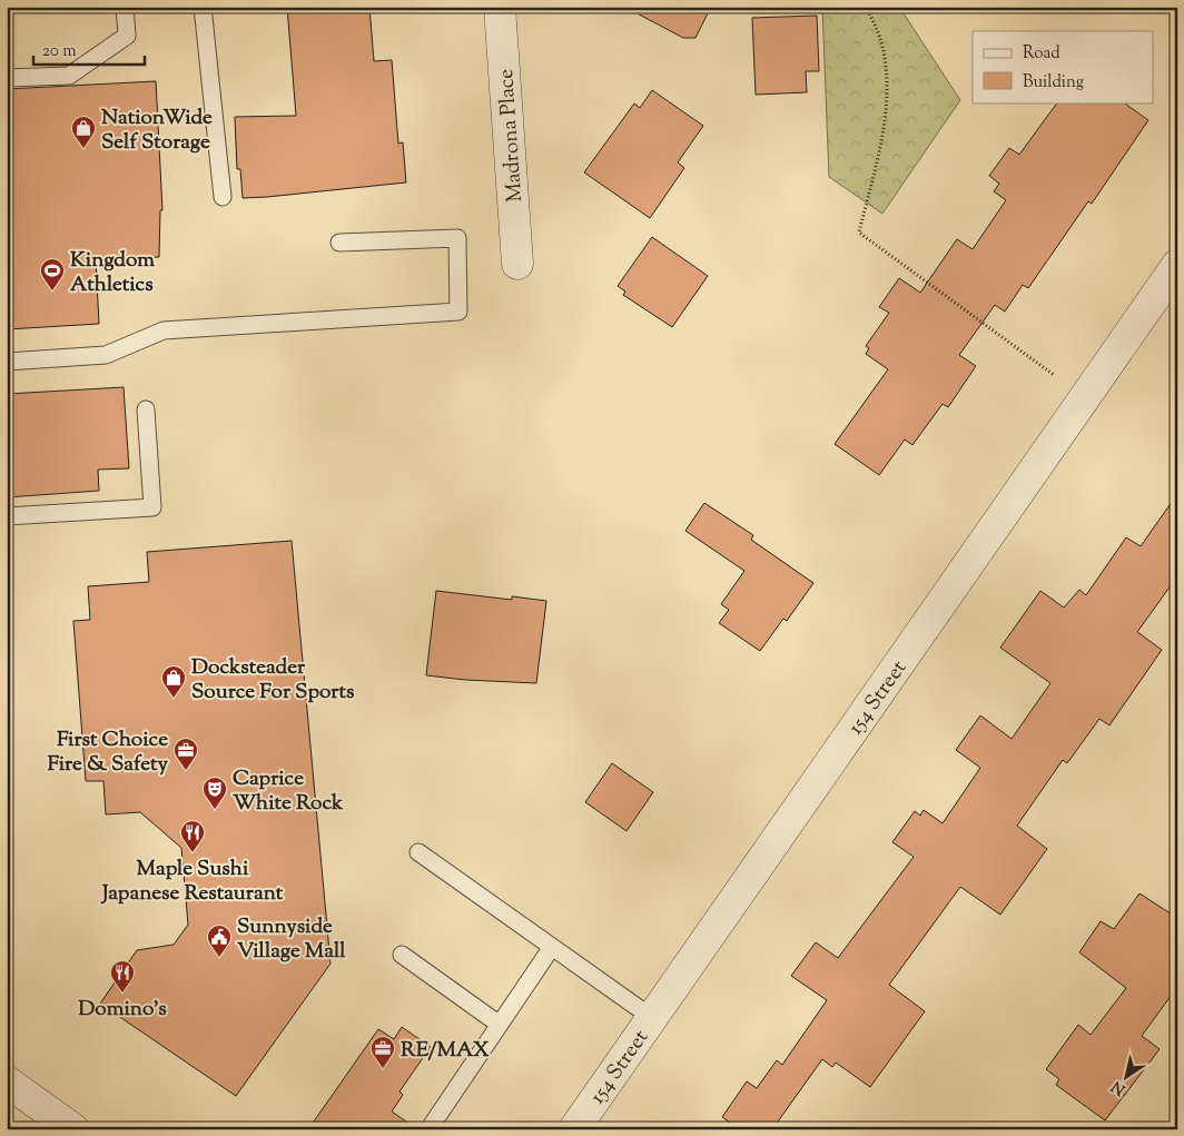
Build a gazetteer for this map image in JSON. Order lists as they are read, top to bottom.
{
  "streets": {
    "street": ["Madrona Place", "154 Street"]
  },
  "places": {
    "shop": ["NationWide Self Storage", "Docksteader Source For Sports"],
    "sports": ["Kingdom Athletics"],
    "office": ["First Choice Fire & Safety", "RE/MAX"],
    "theatre": ["Caprice White Rock"],
    "restaurant": ["Maple Sushi Japanese Restaurant", "Domino's"],
    "public building": ["Sunnyside Village Mall"]
  },
  "legend": ["Road", "Building"],
  "scale_bar": "20 m",
  "north": "bottom left"
}
